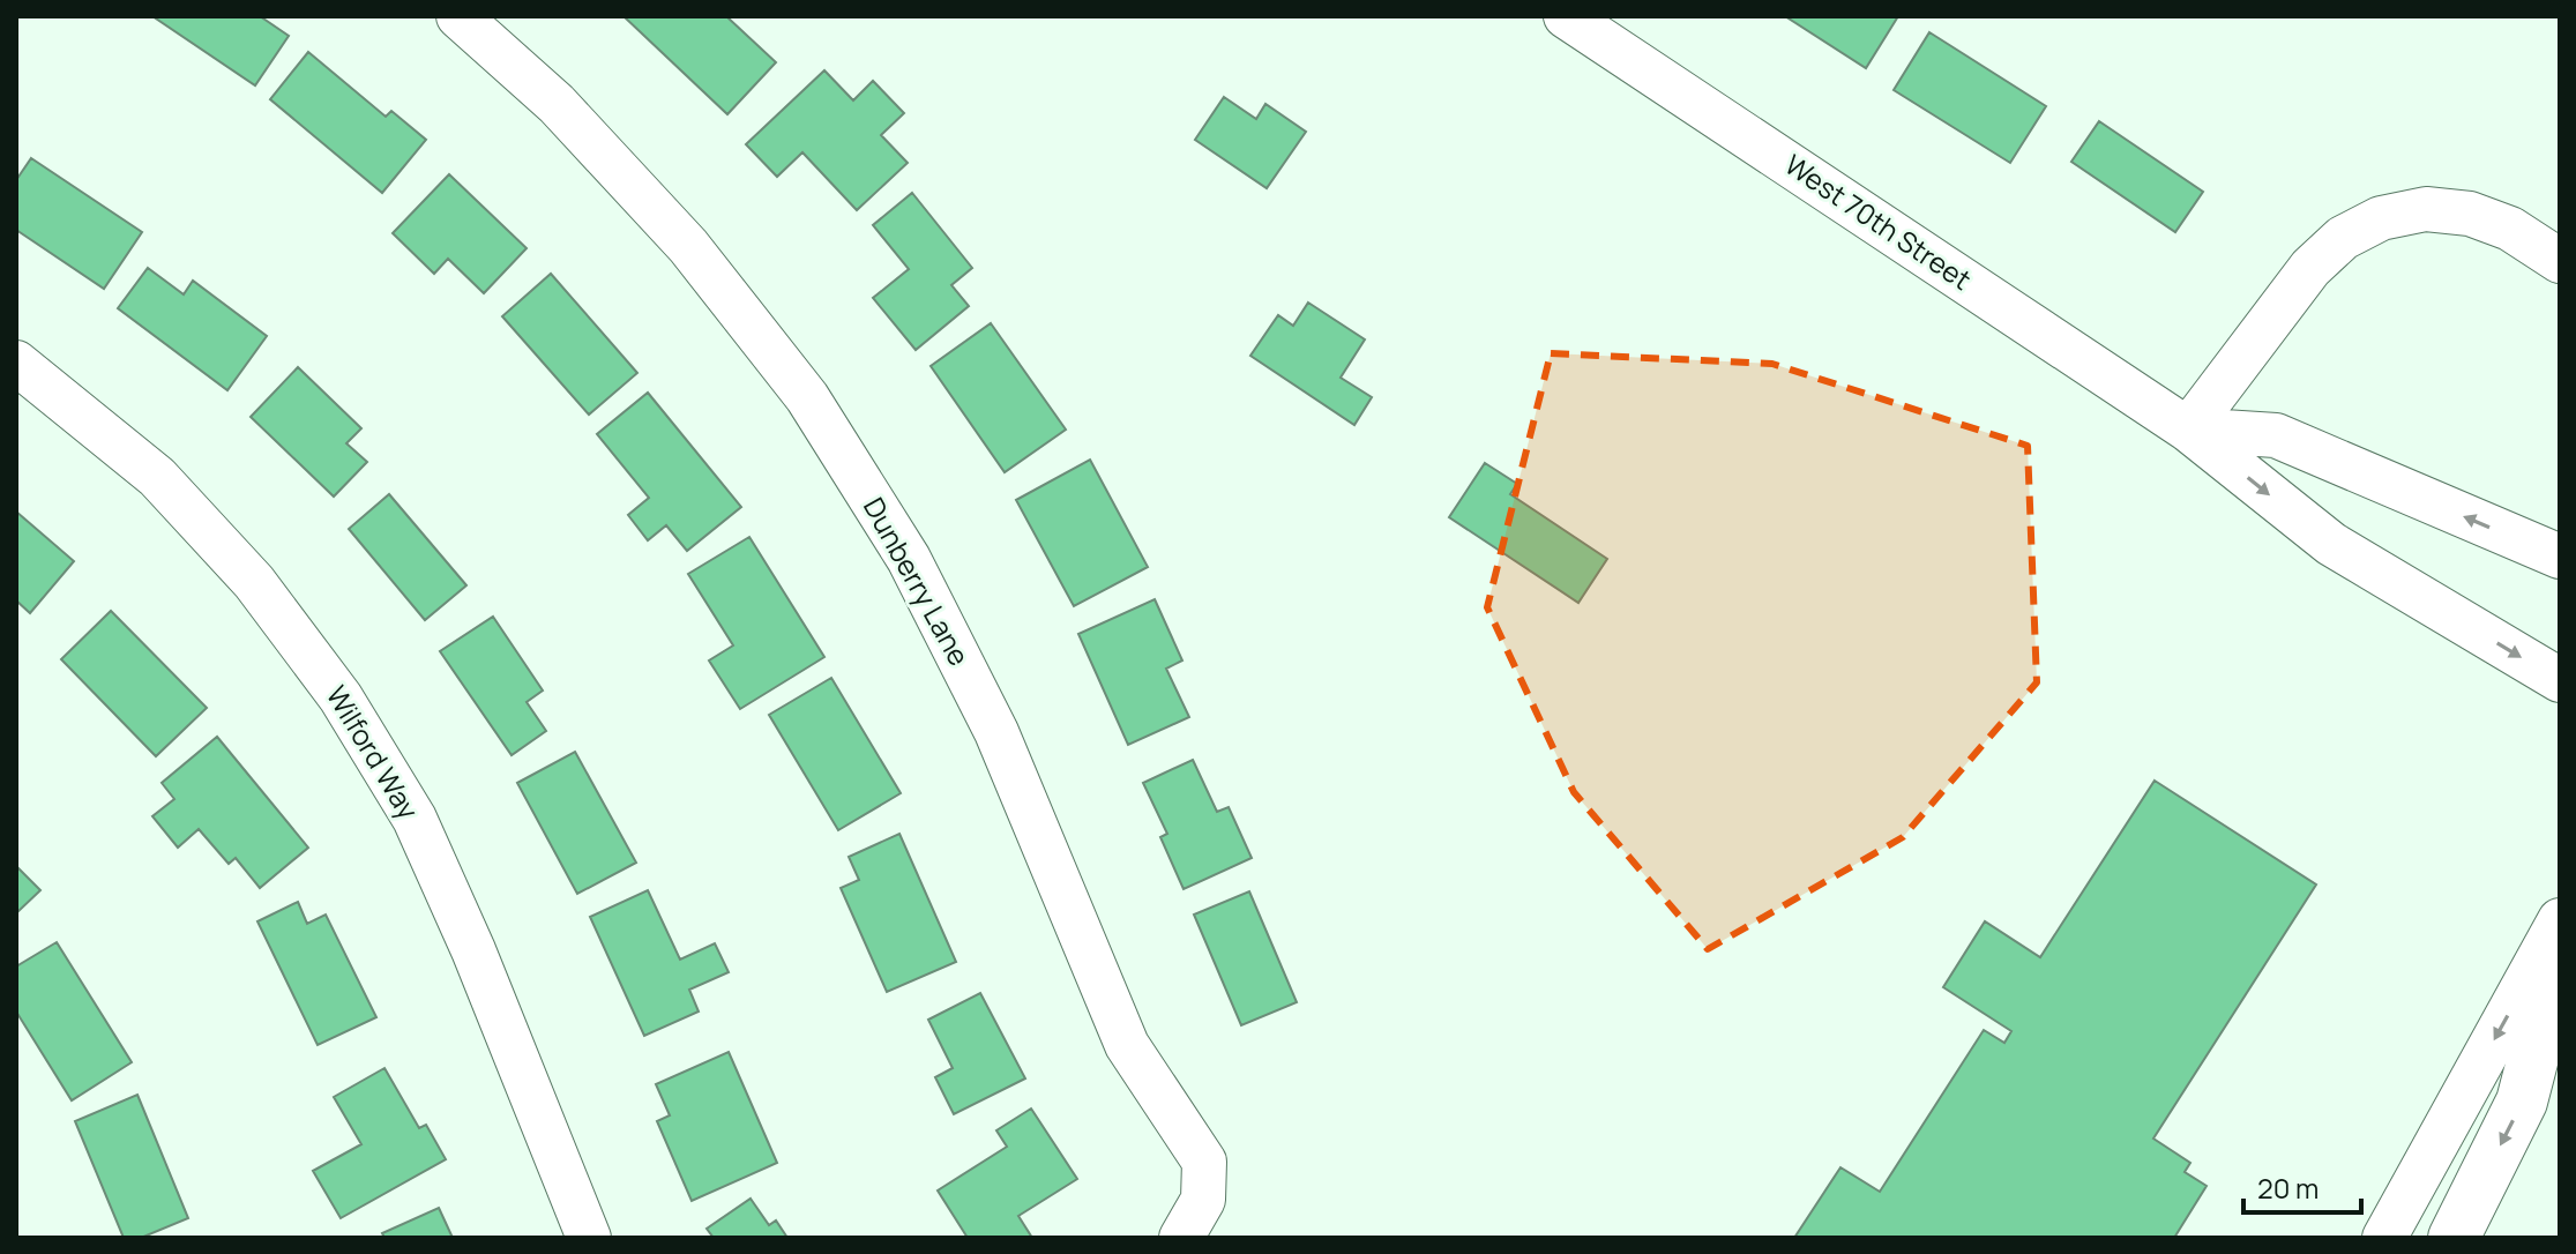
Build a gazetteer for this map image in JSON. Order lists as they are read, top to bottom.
{
  "streets": {
    "street": ["West 70th Street", "Dunberry Lane", "Wilford Way"]
  },
  "scale_bar": "20 m"
}
